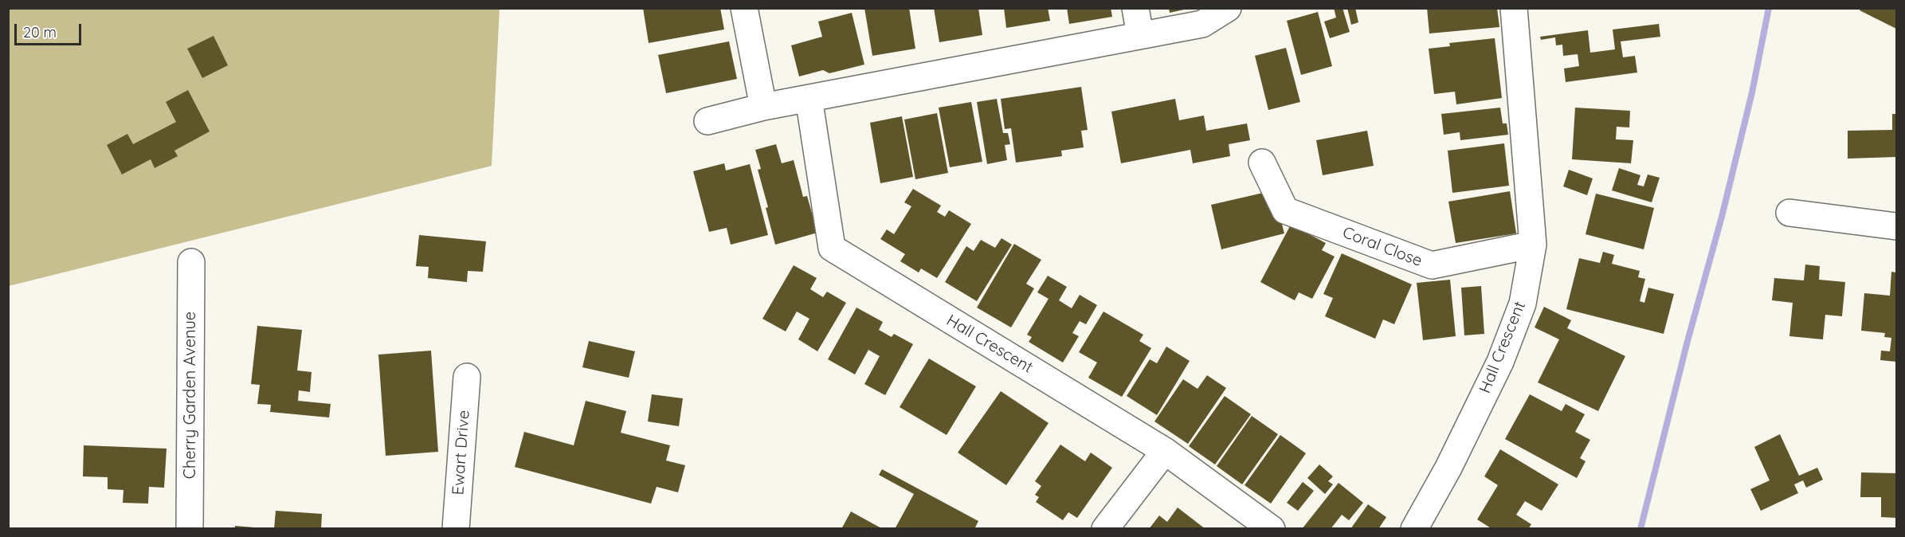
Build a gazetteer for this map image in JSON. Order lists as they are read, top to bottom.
{
  "streets": {
    "street": [
      "Coral Close",
      "Hall Crescent",
      "Cherry Garden Avenue",
      "Ewart Drive"
    ]
  },
  "crossings": [
    ["Coral Close", "Hall Crescent"]
  ],
  "scale_bar": "20 m"
}
